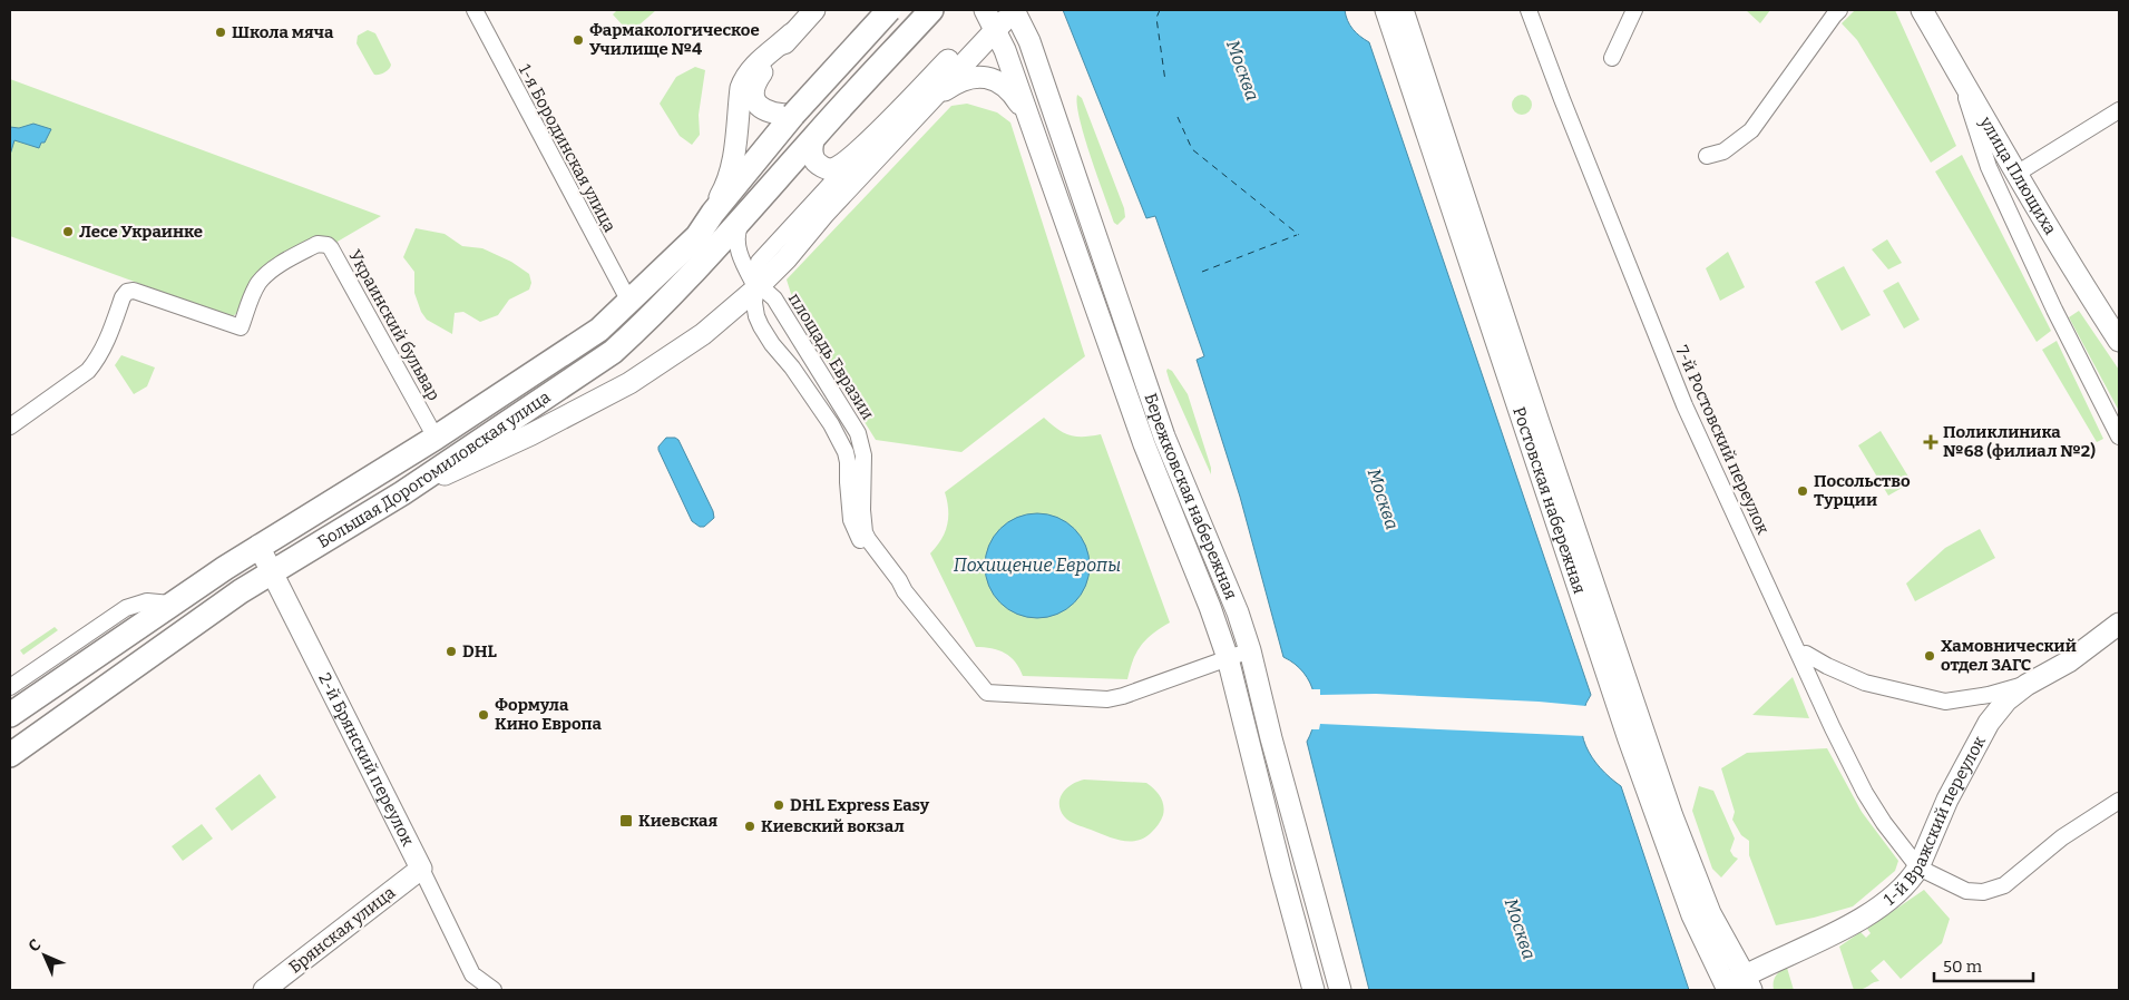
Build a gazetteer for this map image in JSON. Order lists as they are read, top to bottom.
{
  "streets": {
    "main road": [
      "улица Плющиха",
      "Большая Дорогомиловская улица",
      "Бережковская набережная",
      "Ростовская набережная",
      "2-й Брянский переулок",
      "1-й Вражский переулок",
      "Брянская улица"
    ],
    "street": [
      "1-я Бородинская улица",
      "Украинский бульвар",
      "площадь Евразии",
      "7-й Ростовский переулок"
    ]
  },
  "crossings": [
    ["1-я Бородинская улица", "Большая Дорогомиловская улица"],
    ["Украинский бульвар", "Большая Дорогомиловская улица"],
    ["площадь Евразии", "Большая Дорогомиловская улица"],
    ["площадь Евразии", "Бережковская набережная"],
    ["7-й Ростовский переулок", "1-й Вражский переулок"],
    ["Большая Дорогомиловская улица", "2-й Брянский переулок"],
    ["Ростовская набережная", "1-й Вражский переулок"],
    ["2-й Брянский переулок", "Брянская улица"]
  ],
  "water": ["Москва", "Похищение Европы"],
  "places": {
    "other": [
      "Школа мяча",
      "Фармакологическое Училище №4",
      "Лесе Украинке",
      "Посольство Турции",
      "DHL",
      "Хамовнический отдел ЗАГС",
      "Формула Кино Европа",
      "DHL Express Easy",
      "Киевский вокзал"
    ],
    "health": ["Поликлиника №68 (филиал №2)"],
    "transit": ["Киевская"]
  },
  "scale_bar": "50 m",
  "north": "top left"
}
